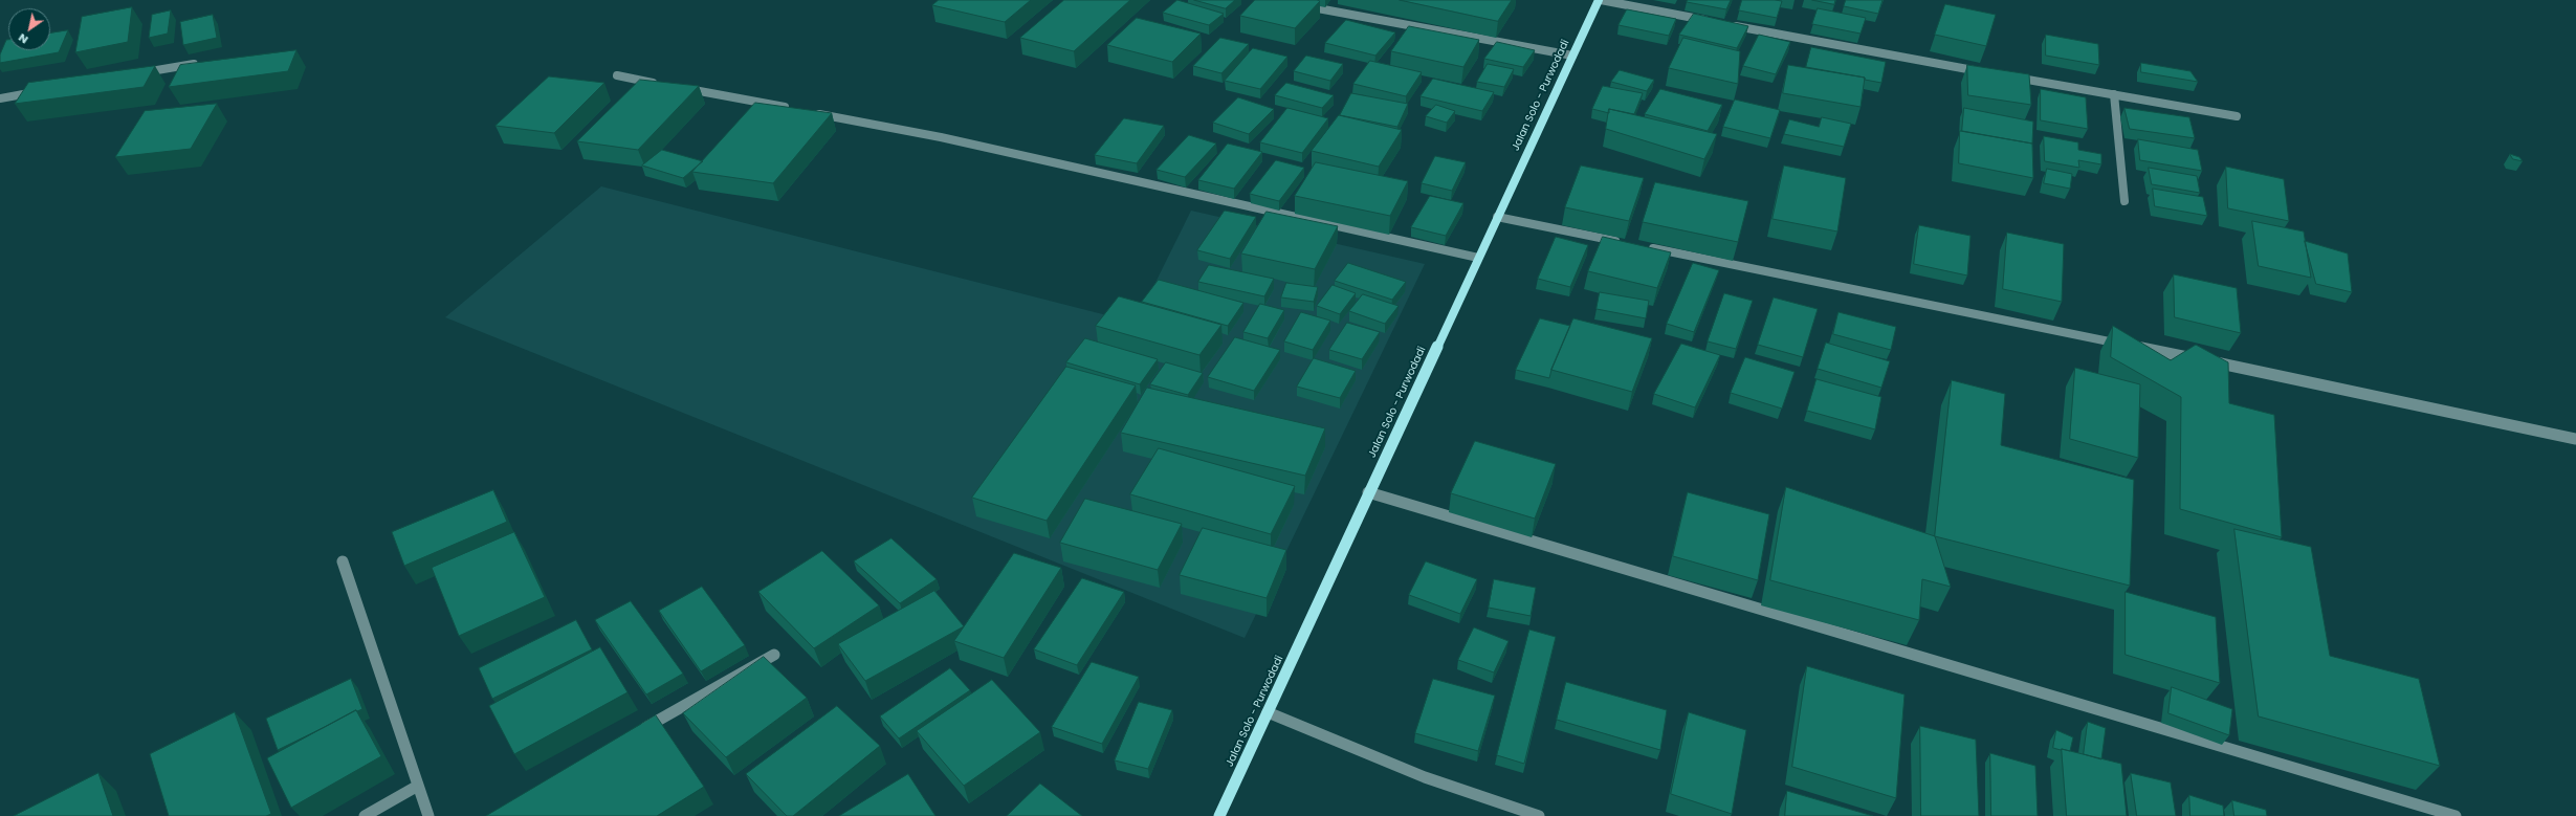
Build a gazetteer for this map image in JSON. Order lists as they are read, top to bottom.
{
  "streets": {
    "main road": ["Jalan Solo - Purwodadi"]
  },
  "north": "bottom left"
}
